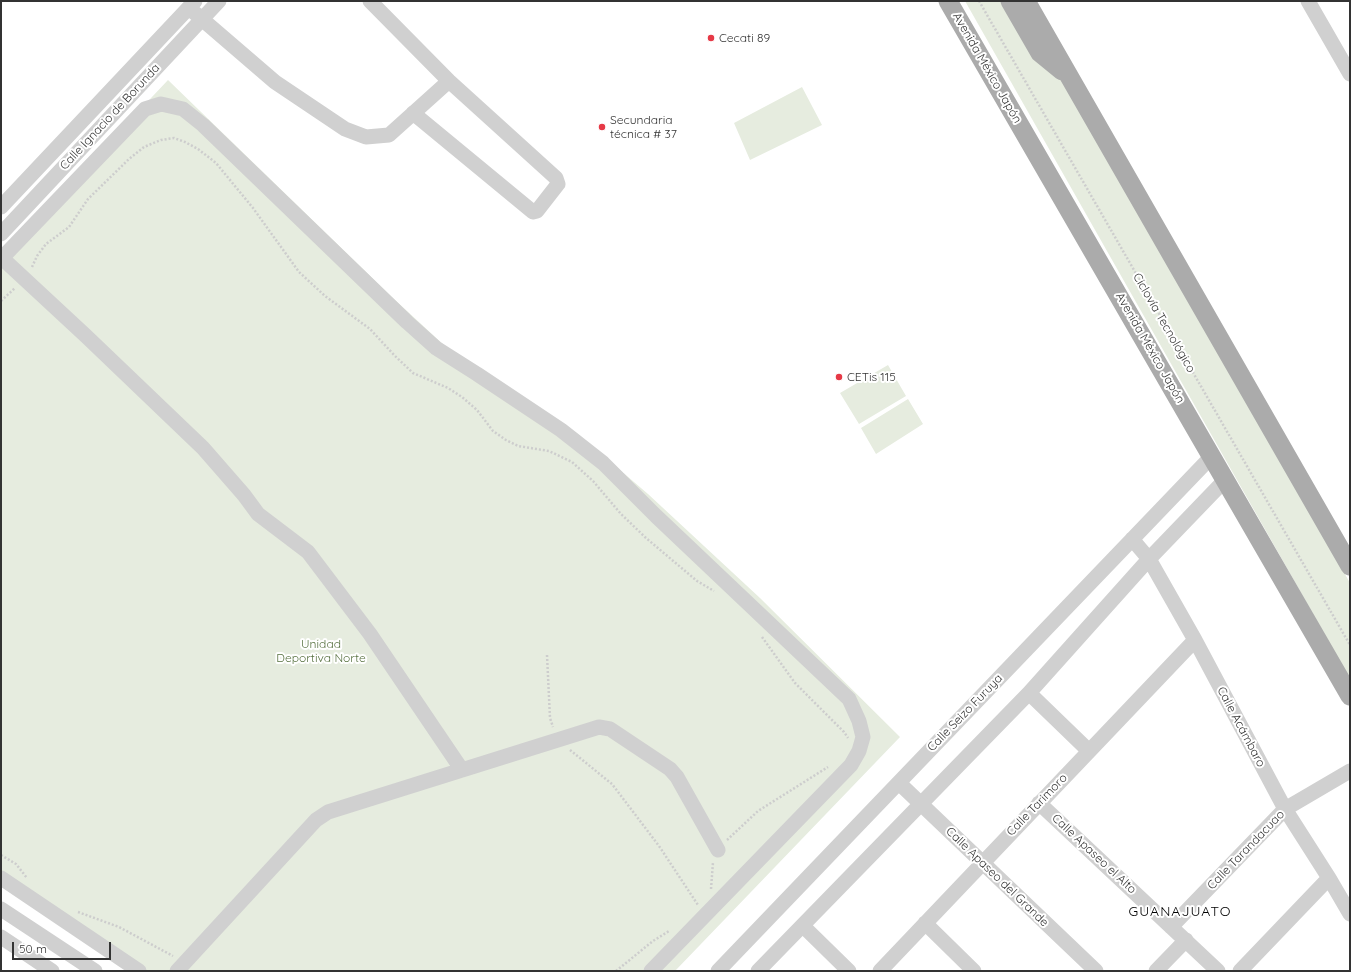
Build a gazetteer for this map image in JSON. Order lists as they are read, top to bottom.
{
  "streets": {
    "main road": ["Avenida México Japón"],
    "street": [
      "Calle Ignacio de Borunda",
      "Calle Seizo Furuya",
      "Calle Acámbaro",
      "Calle Tarimoro",
      "Calle Tarandacuao",
      "Calle Apaseo el Alto",
      "Calle Apaseo del Grande"
    ],
    "path": ["Ciclovía Tecnológico"]
  },
  "crossings": [
    ["Avenida México Japón", "Calle Seizo Furuya"],
    ["Calle Seizo Furuya", "Calle Acámbaro"],
    ["Calle Seizo Furuya", "Calle Apaseo del Grande"],
    ["Calle Acámbaro", "Calle Tarimoro"],
    ["Calle Acámbaro", "Calle Tarandacuao"],
    ["Calle Tarimoro", "Calle Apaseo el Alto"],
    ["Calle Tarimoro", "Calle Apaseo del Grande"],
    ["Calle Tarandacuao", "Calle Apaseo el Alto"]
  ],
  "districts": ["GUANAJUATO"],
  "parks": ["Unidad Deportiva Norte"],
  "places": ["Cecati 89", "Secundaria técnica # 37", "CETis 115"],
  "scale_bar": "50 m"
}
